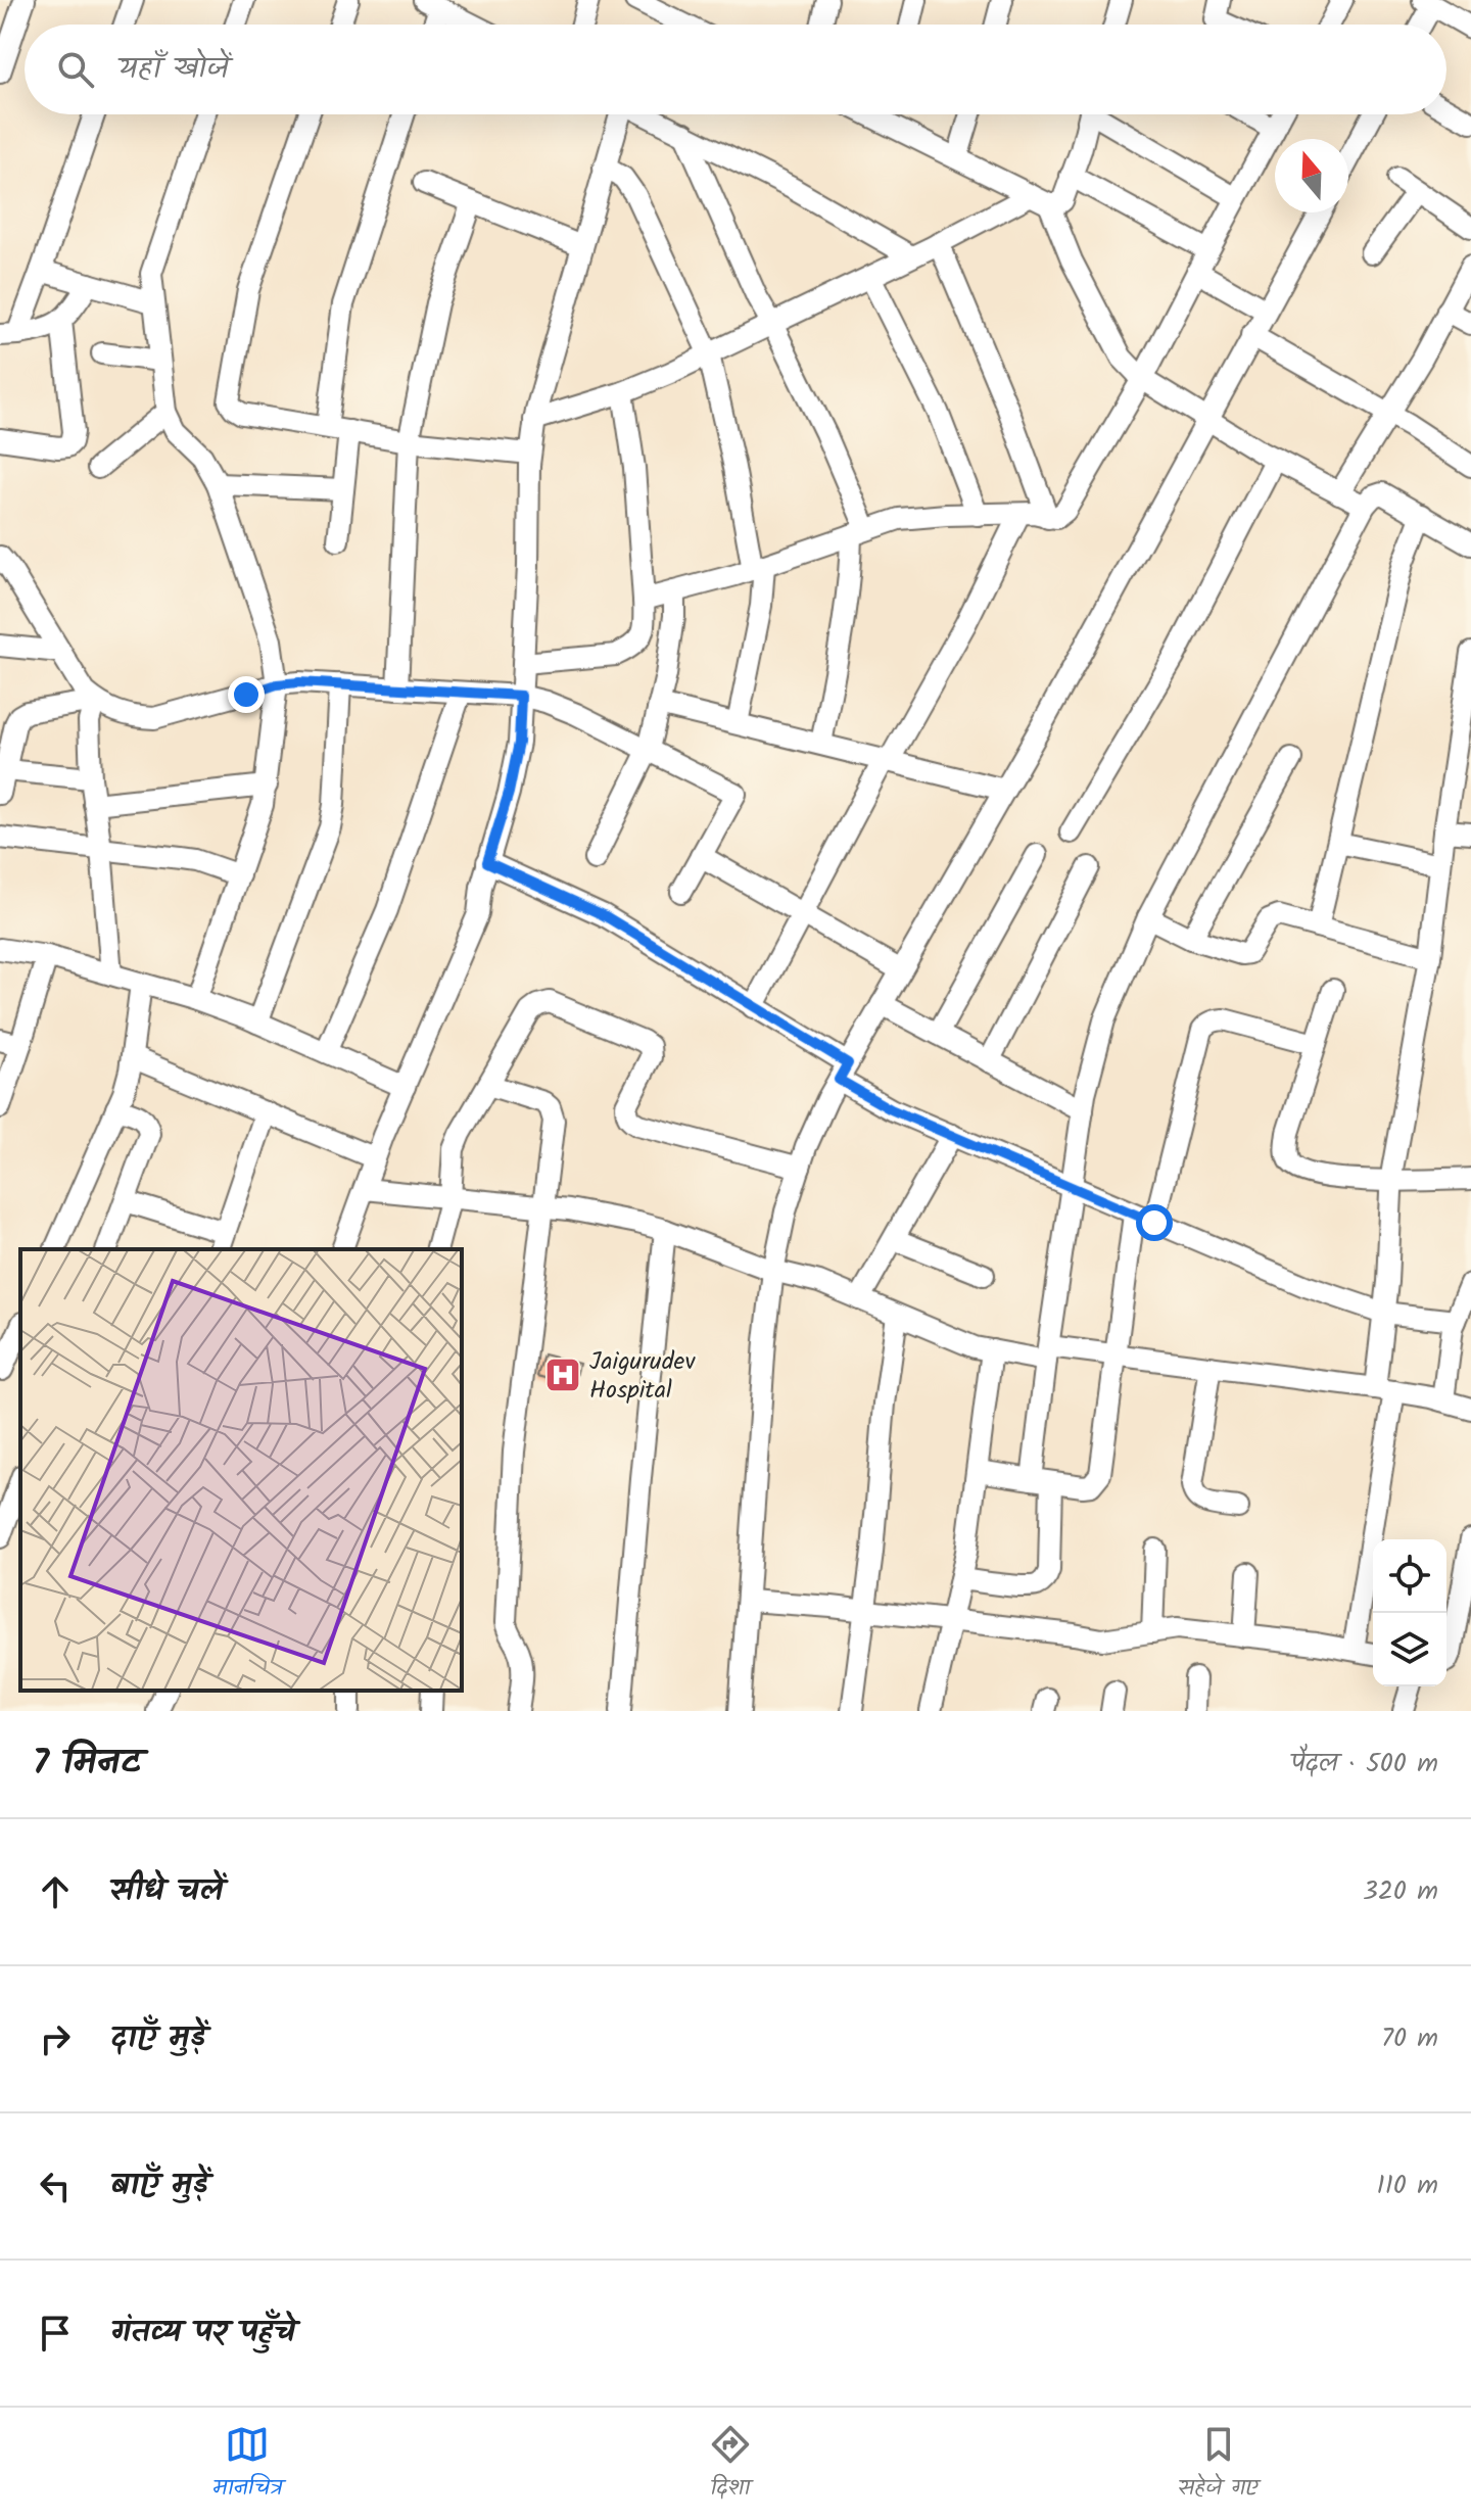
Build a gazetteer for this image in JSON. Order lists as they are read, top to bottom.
{
  "places": {
    "hospital": ["Jaigurudev Hospital"]
  },
  "north": "top",
  "page": {
    "search": "यहाँ खोजें",
    "heading": ["7 मिनट", "पैदल · 500 m"],
    "list": [
      ["सीधे चलें", "320 m"],
      ["दाएँ मुड़ें", "70 m"],
      ["बाएँ मुड़ें", "110 m"],
      "गंतव्य पर पहुँचे"
    ],
    "nav": ["मानचित्र", "दिशा", "सहेजे गए"]
  }
}
